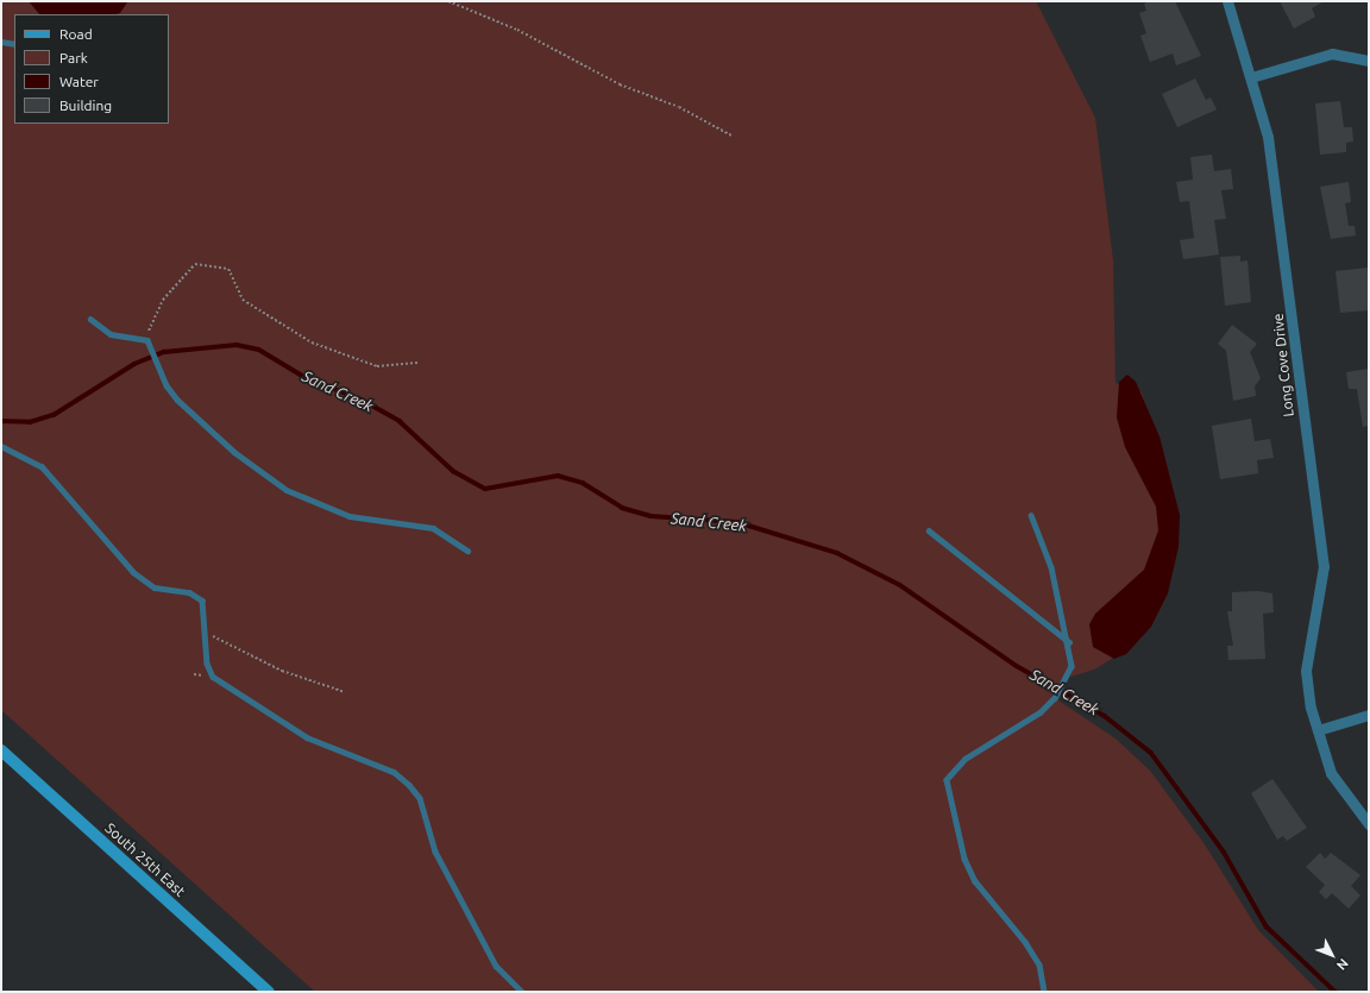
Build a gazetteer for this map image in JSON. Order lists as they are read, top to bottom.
{
  "streets": {
    "main road": ["South 25th East"],
    "street": ["Long Cove Drive"]
  },
  "water": ["Sand Creek"],
  "legend": [
    "Road",
    "Park",
    "Water",
    "Building"
  ],
  "north": "bottom right"
}
